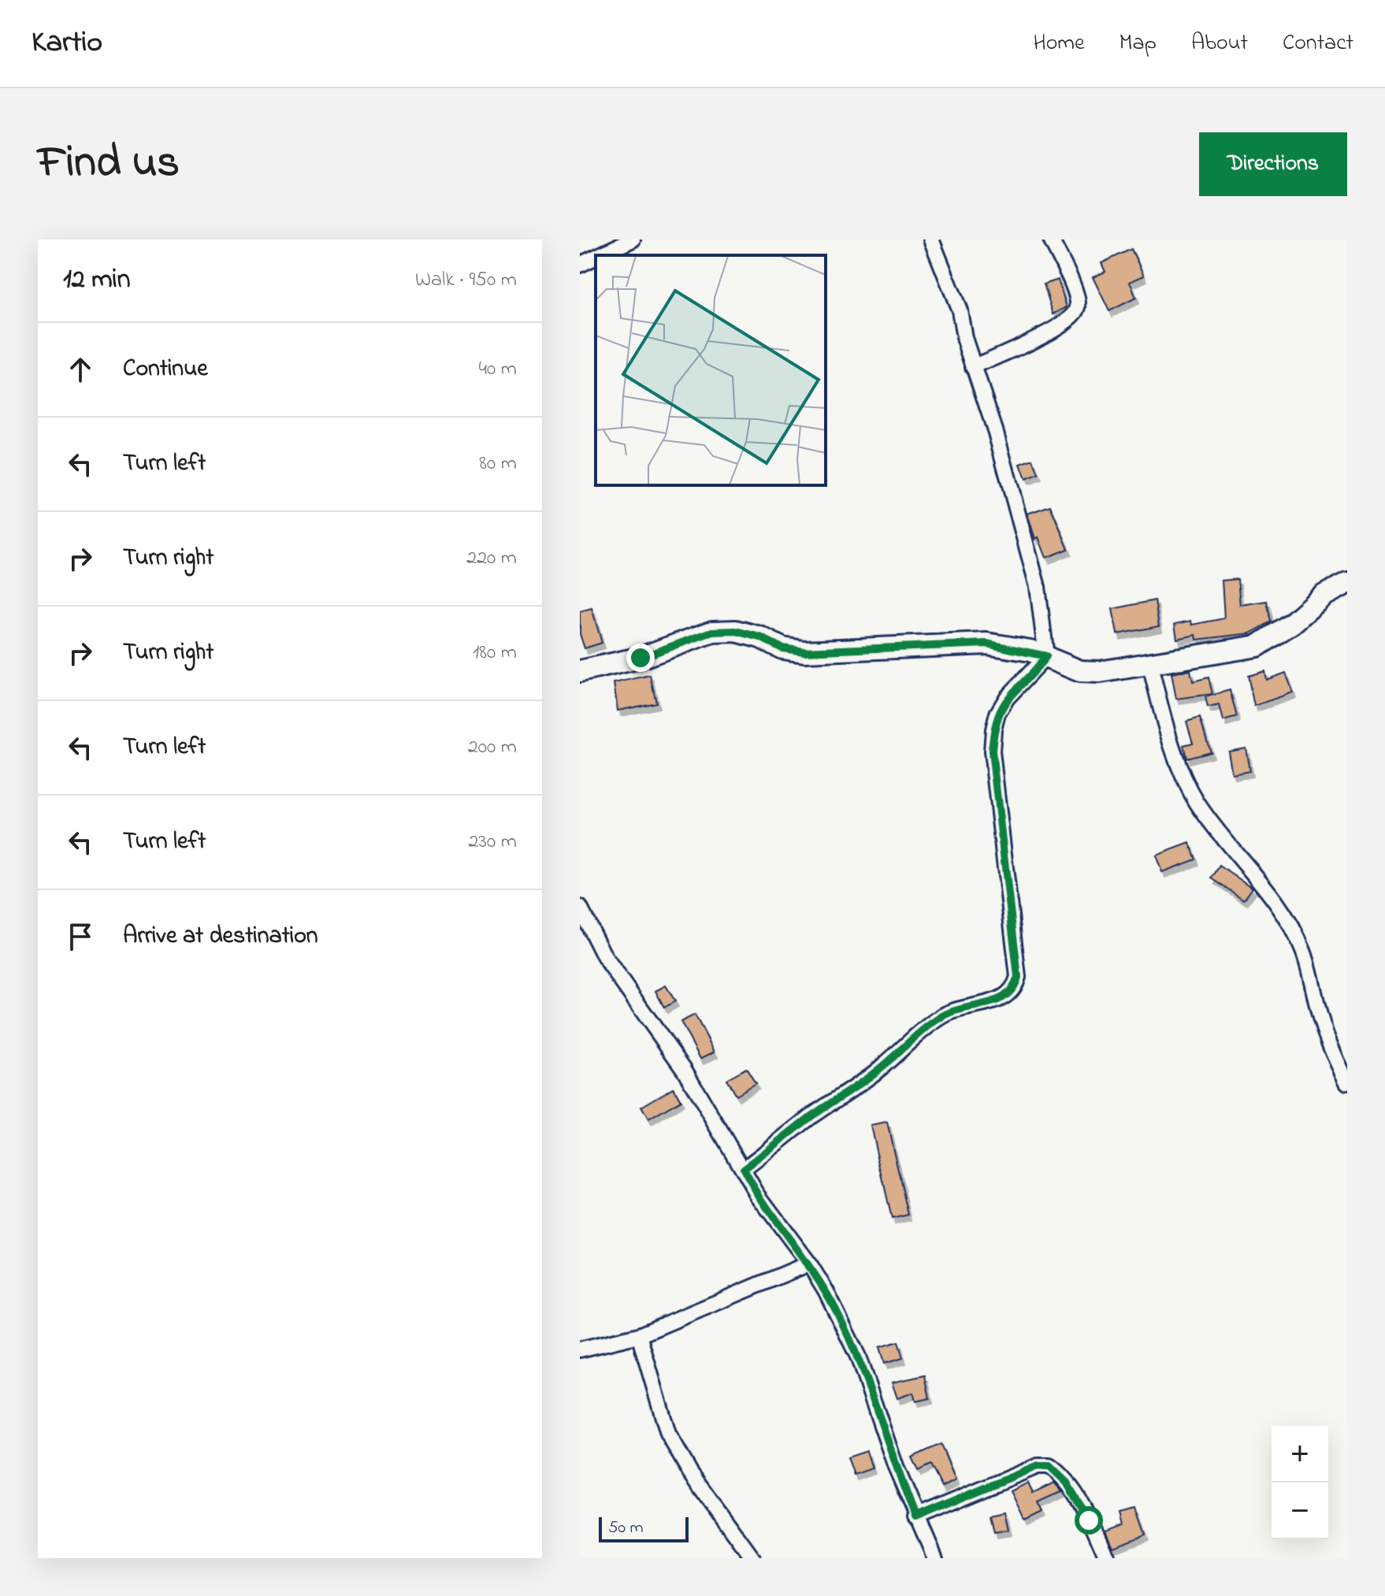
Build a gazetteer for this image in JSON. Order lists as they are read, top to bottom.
{
  "scale_bar": "50 m",
  "page": {
    "header": "Kartio",
    "nav": [
      "Home",
      "Map",
      "About",
      "Contact"
    ],
    "title": "Find us",
    "buttons": "Directions",
    "heading": ["12 min", "Walk · 950 m"],
    "list": [
      ["Continue", "40 m"],
      ["Turn left", "80 m"],
      ["Turn right", "220 m"],
      ["Turn right", "180 m"],
      ["Turn left", "200 m"],
      ["Turn left", "230 m"],
      "Arrive at destination"
    ],
    "map_buttons": ["+", "−"],
    "scale": "50 m"
  }
}
